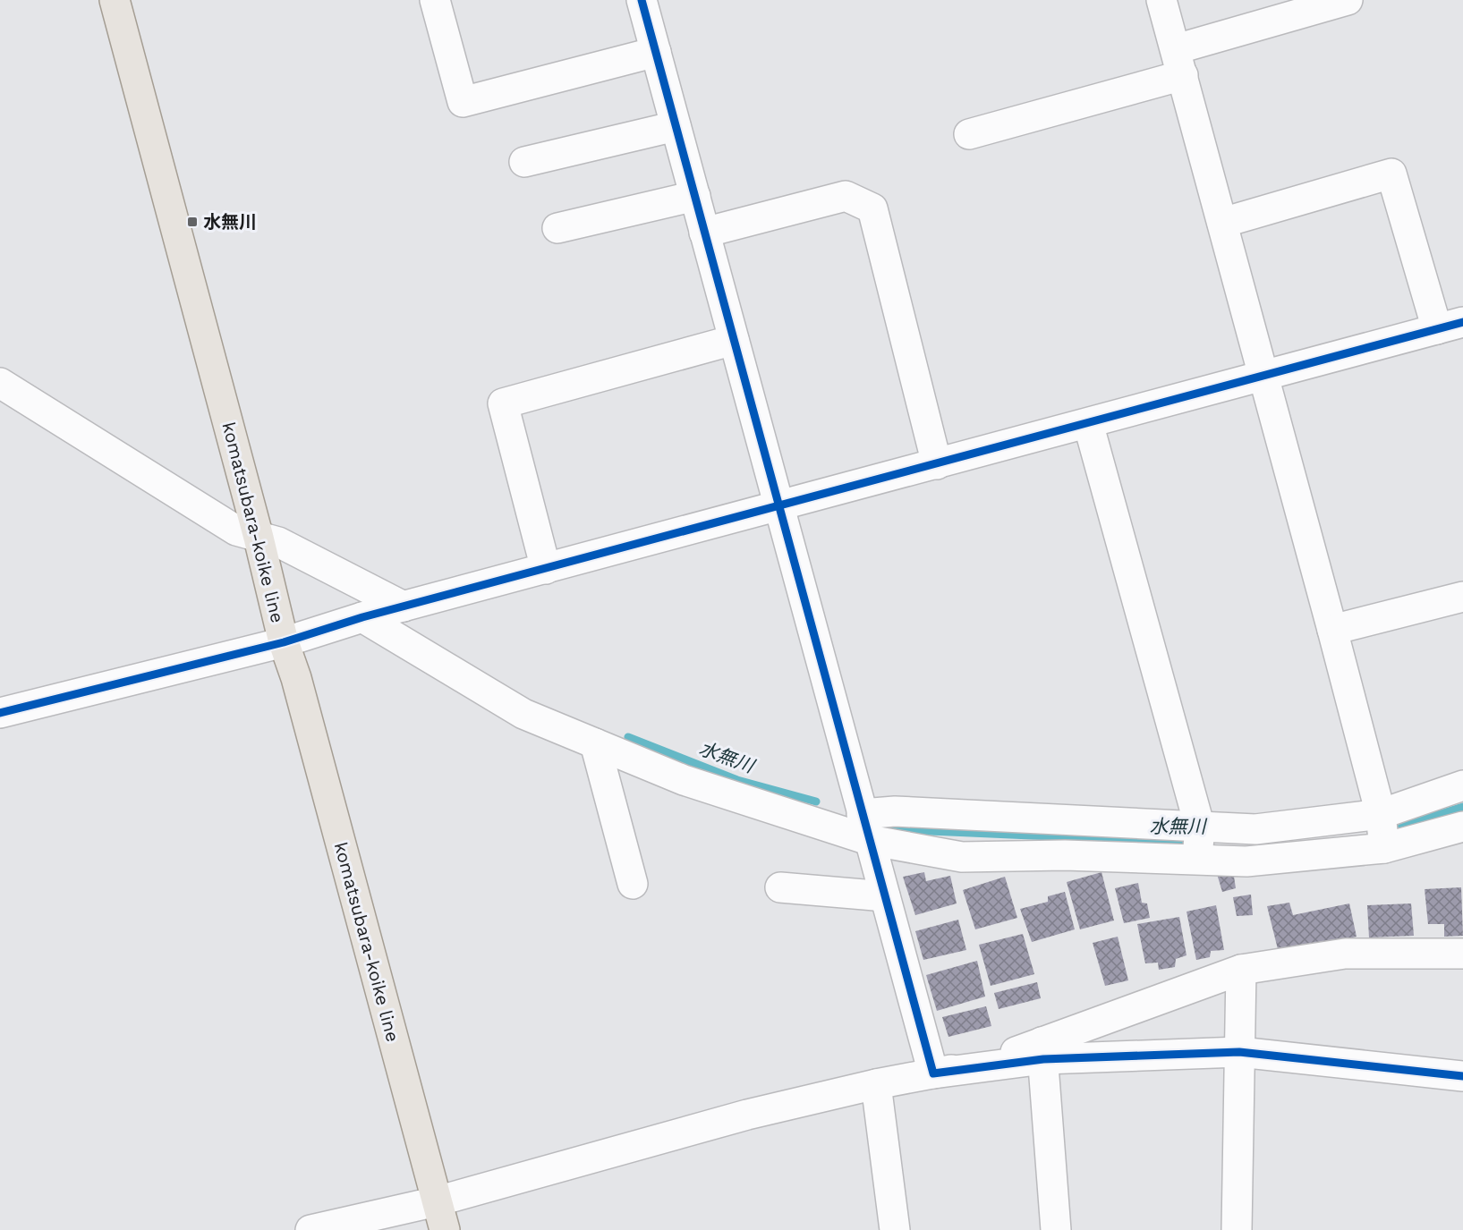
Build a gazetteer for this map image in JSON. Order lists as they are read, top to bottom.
{
  "streets": {
    "main road": ["komatsubara-koike line"]
  },
  "water": ["水無川"],
  "places": {
    "transit": ["水無川"]
  }
}
